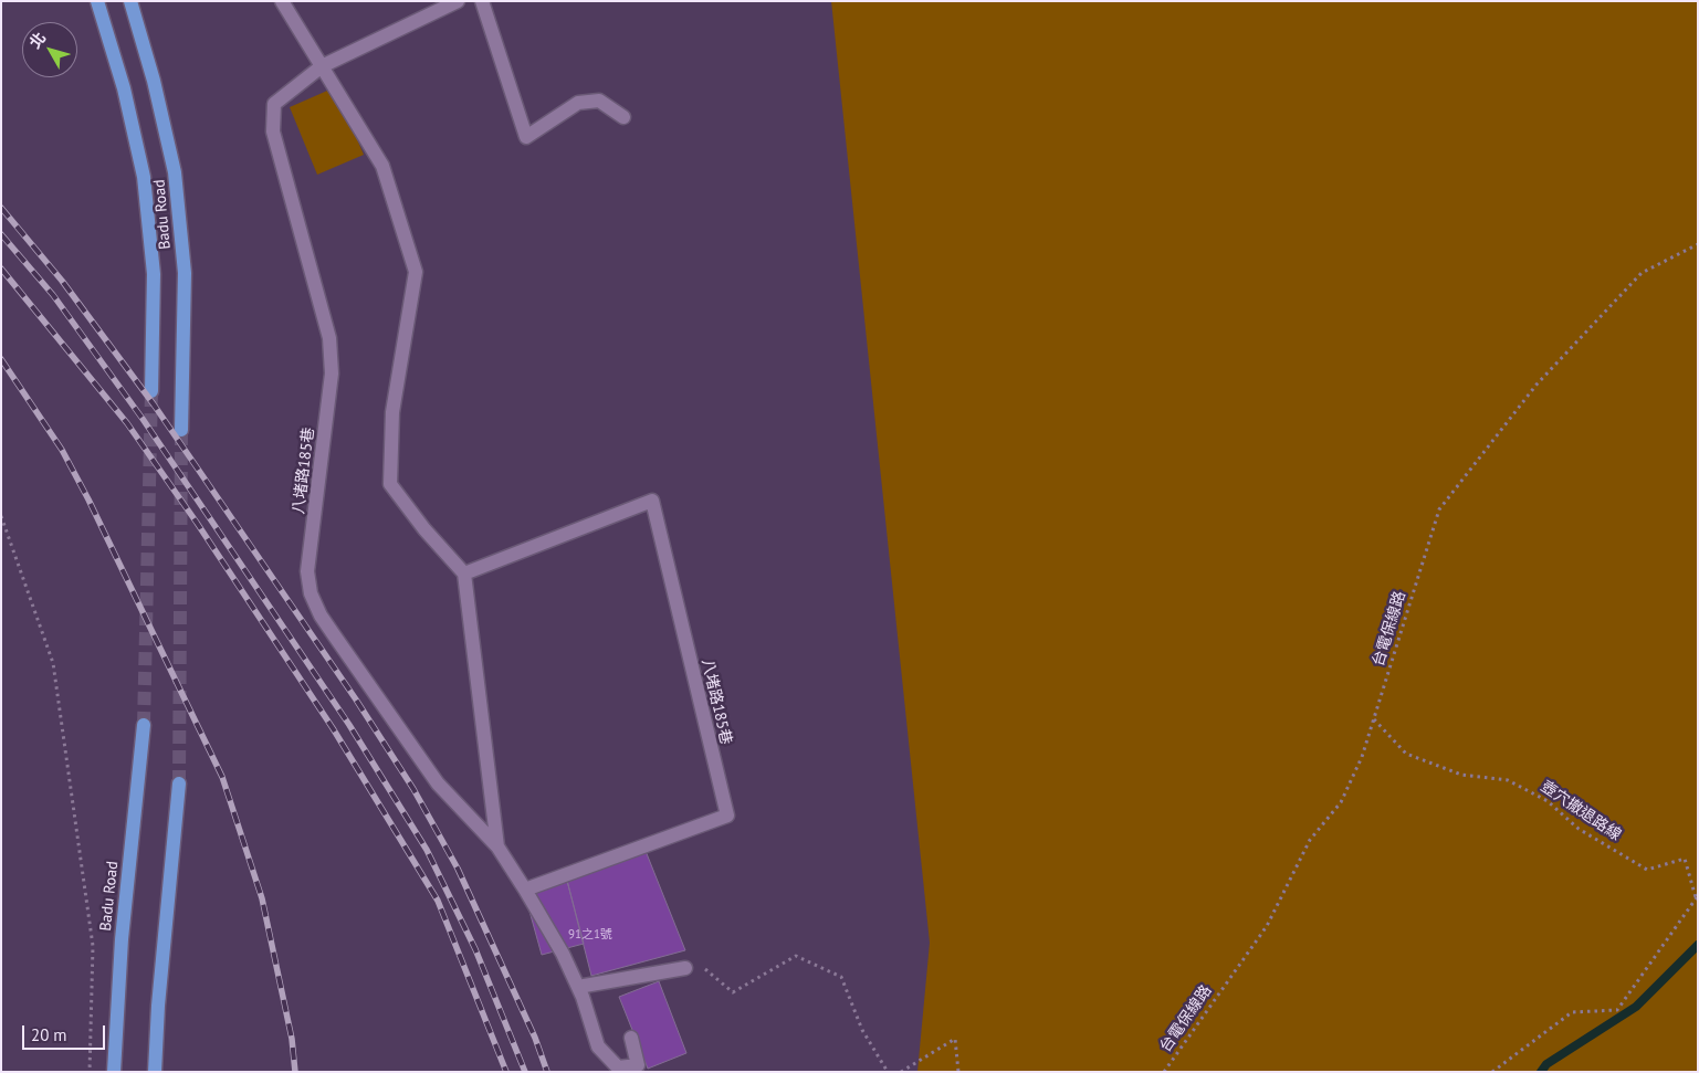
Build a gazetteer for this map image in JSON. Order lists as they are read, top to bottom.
{
  "streets": {
    "main road": ["Badu Road"],
    "lane": ["八堵路185巷"],
    "path": ["台電保線路", "壺穴撤退路線"]
  },
  "crossings": [
    ["台電保線路", "壺穴撤退路線"]
  ],
  "house_numbers": ["91之1號"],
  "scale_bar": "20 m",
  "north": "top left"
}
